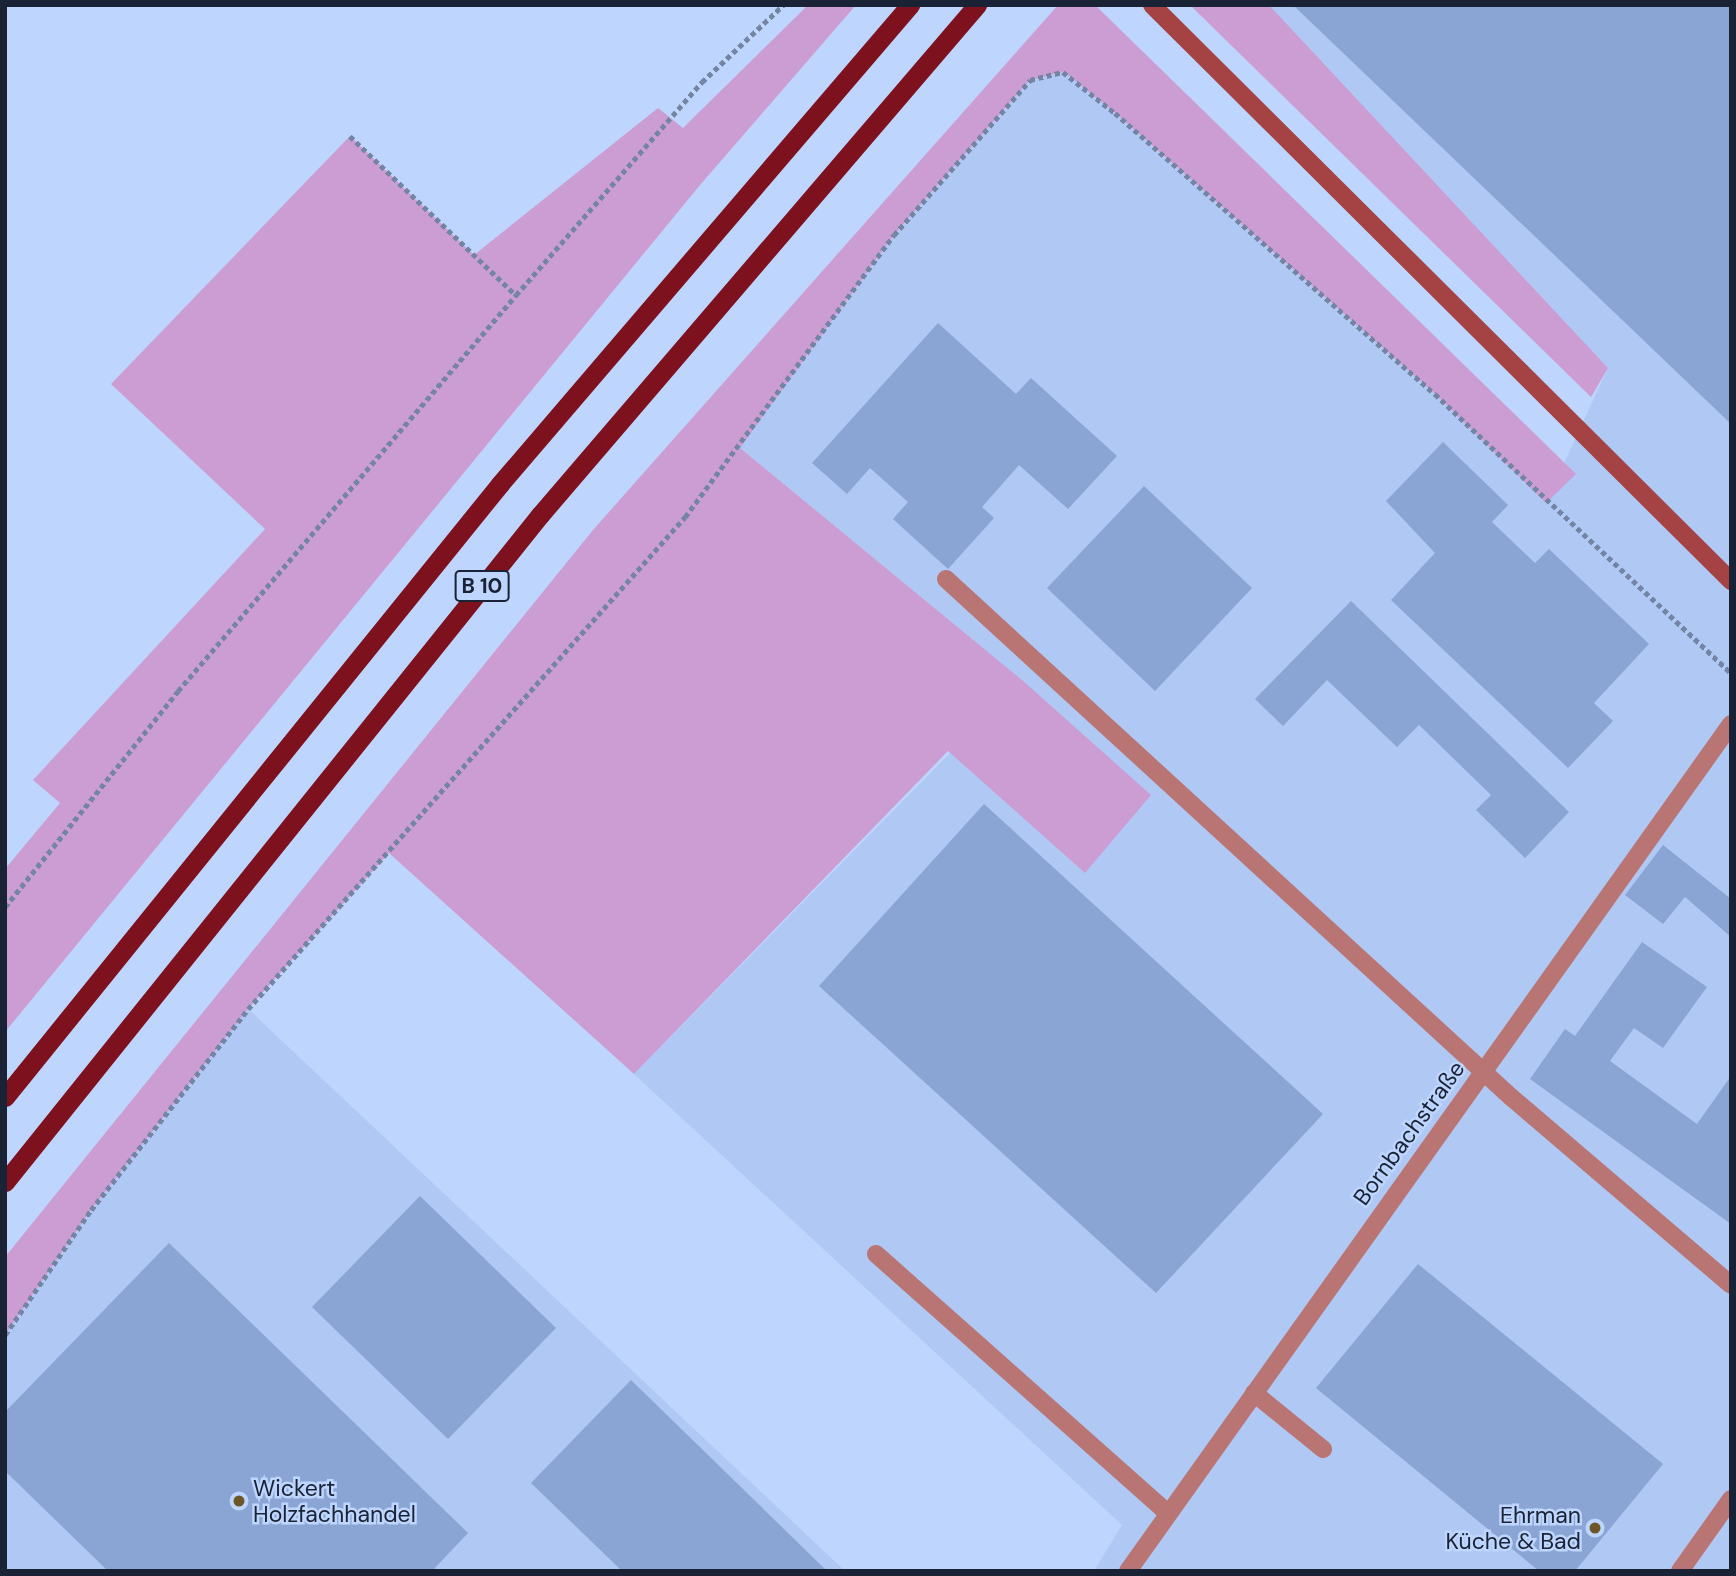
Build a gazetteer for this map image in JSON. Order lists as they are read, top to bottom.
{
  "streets": {
    "highway": ["B 10"],
    "street": ["Bornbachstraße"]
  },
  "places": ["Wickert Holzfachhandel", "Ehrman Küche & Bad"]
}
